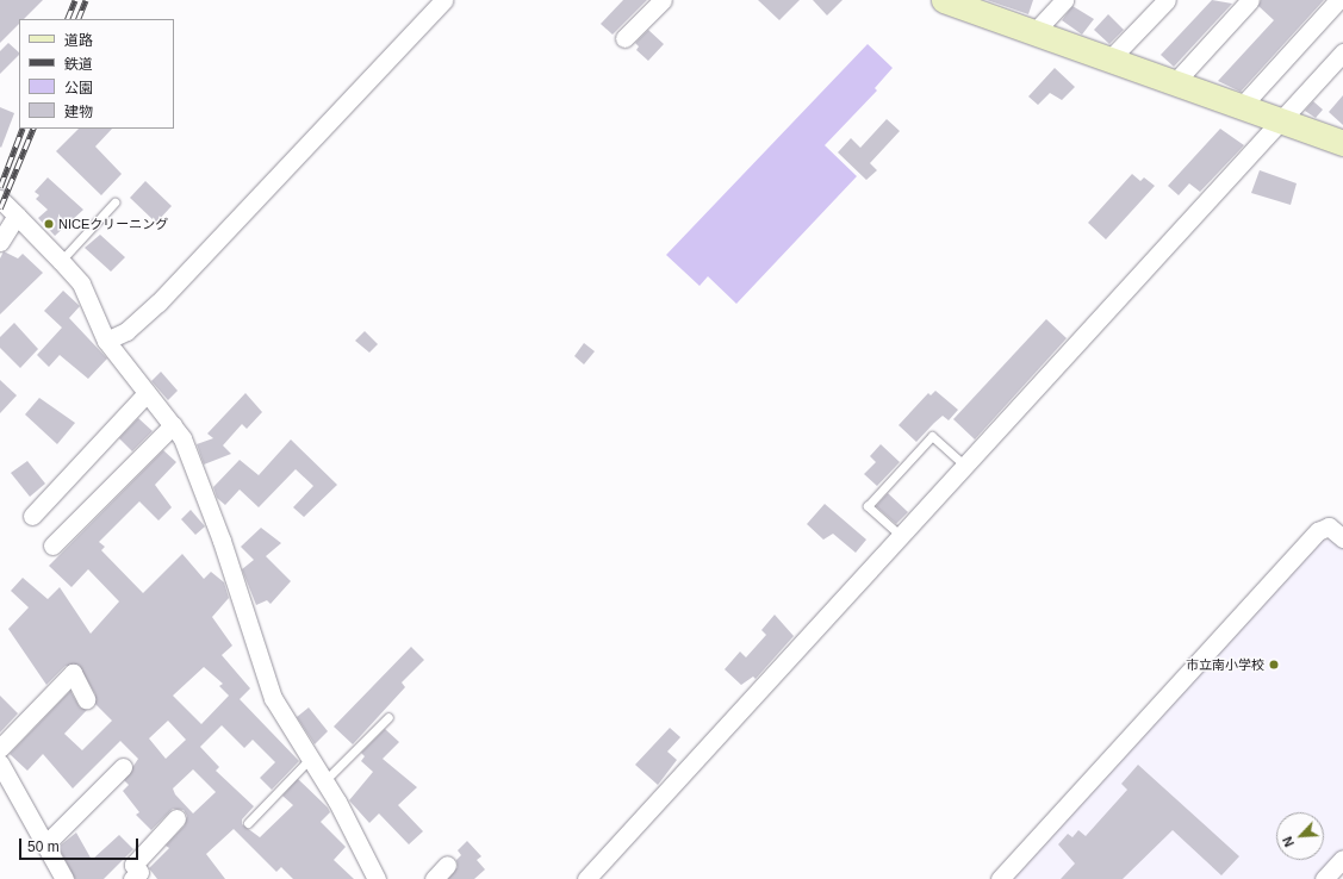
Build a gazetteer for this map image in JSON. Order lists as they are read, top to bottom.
{
  "places": ["NICEクリーニング", "市立南小学校"],
  "legend": [
    "道路",
    "鉄道",
    "公園",
    "建物"
  ],
  "scale_bar": "50 m",
  "north": "bottom left"
}
